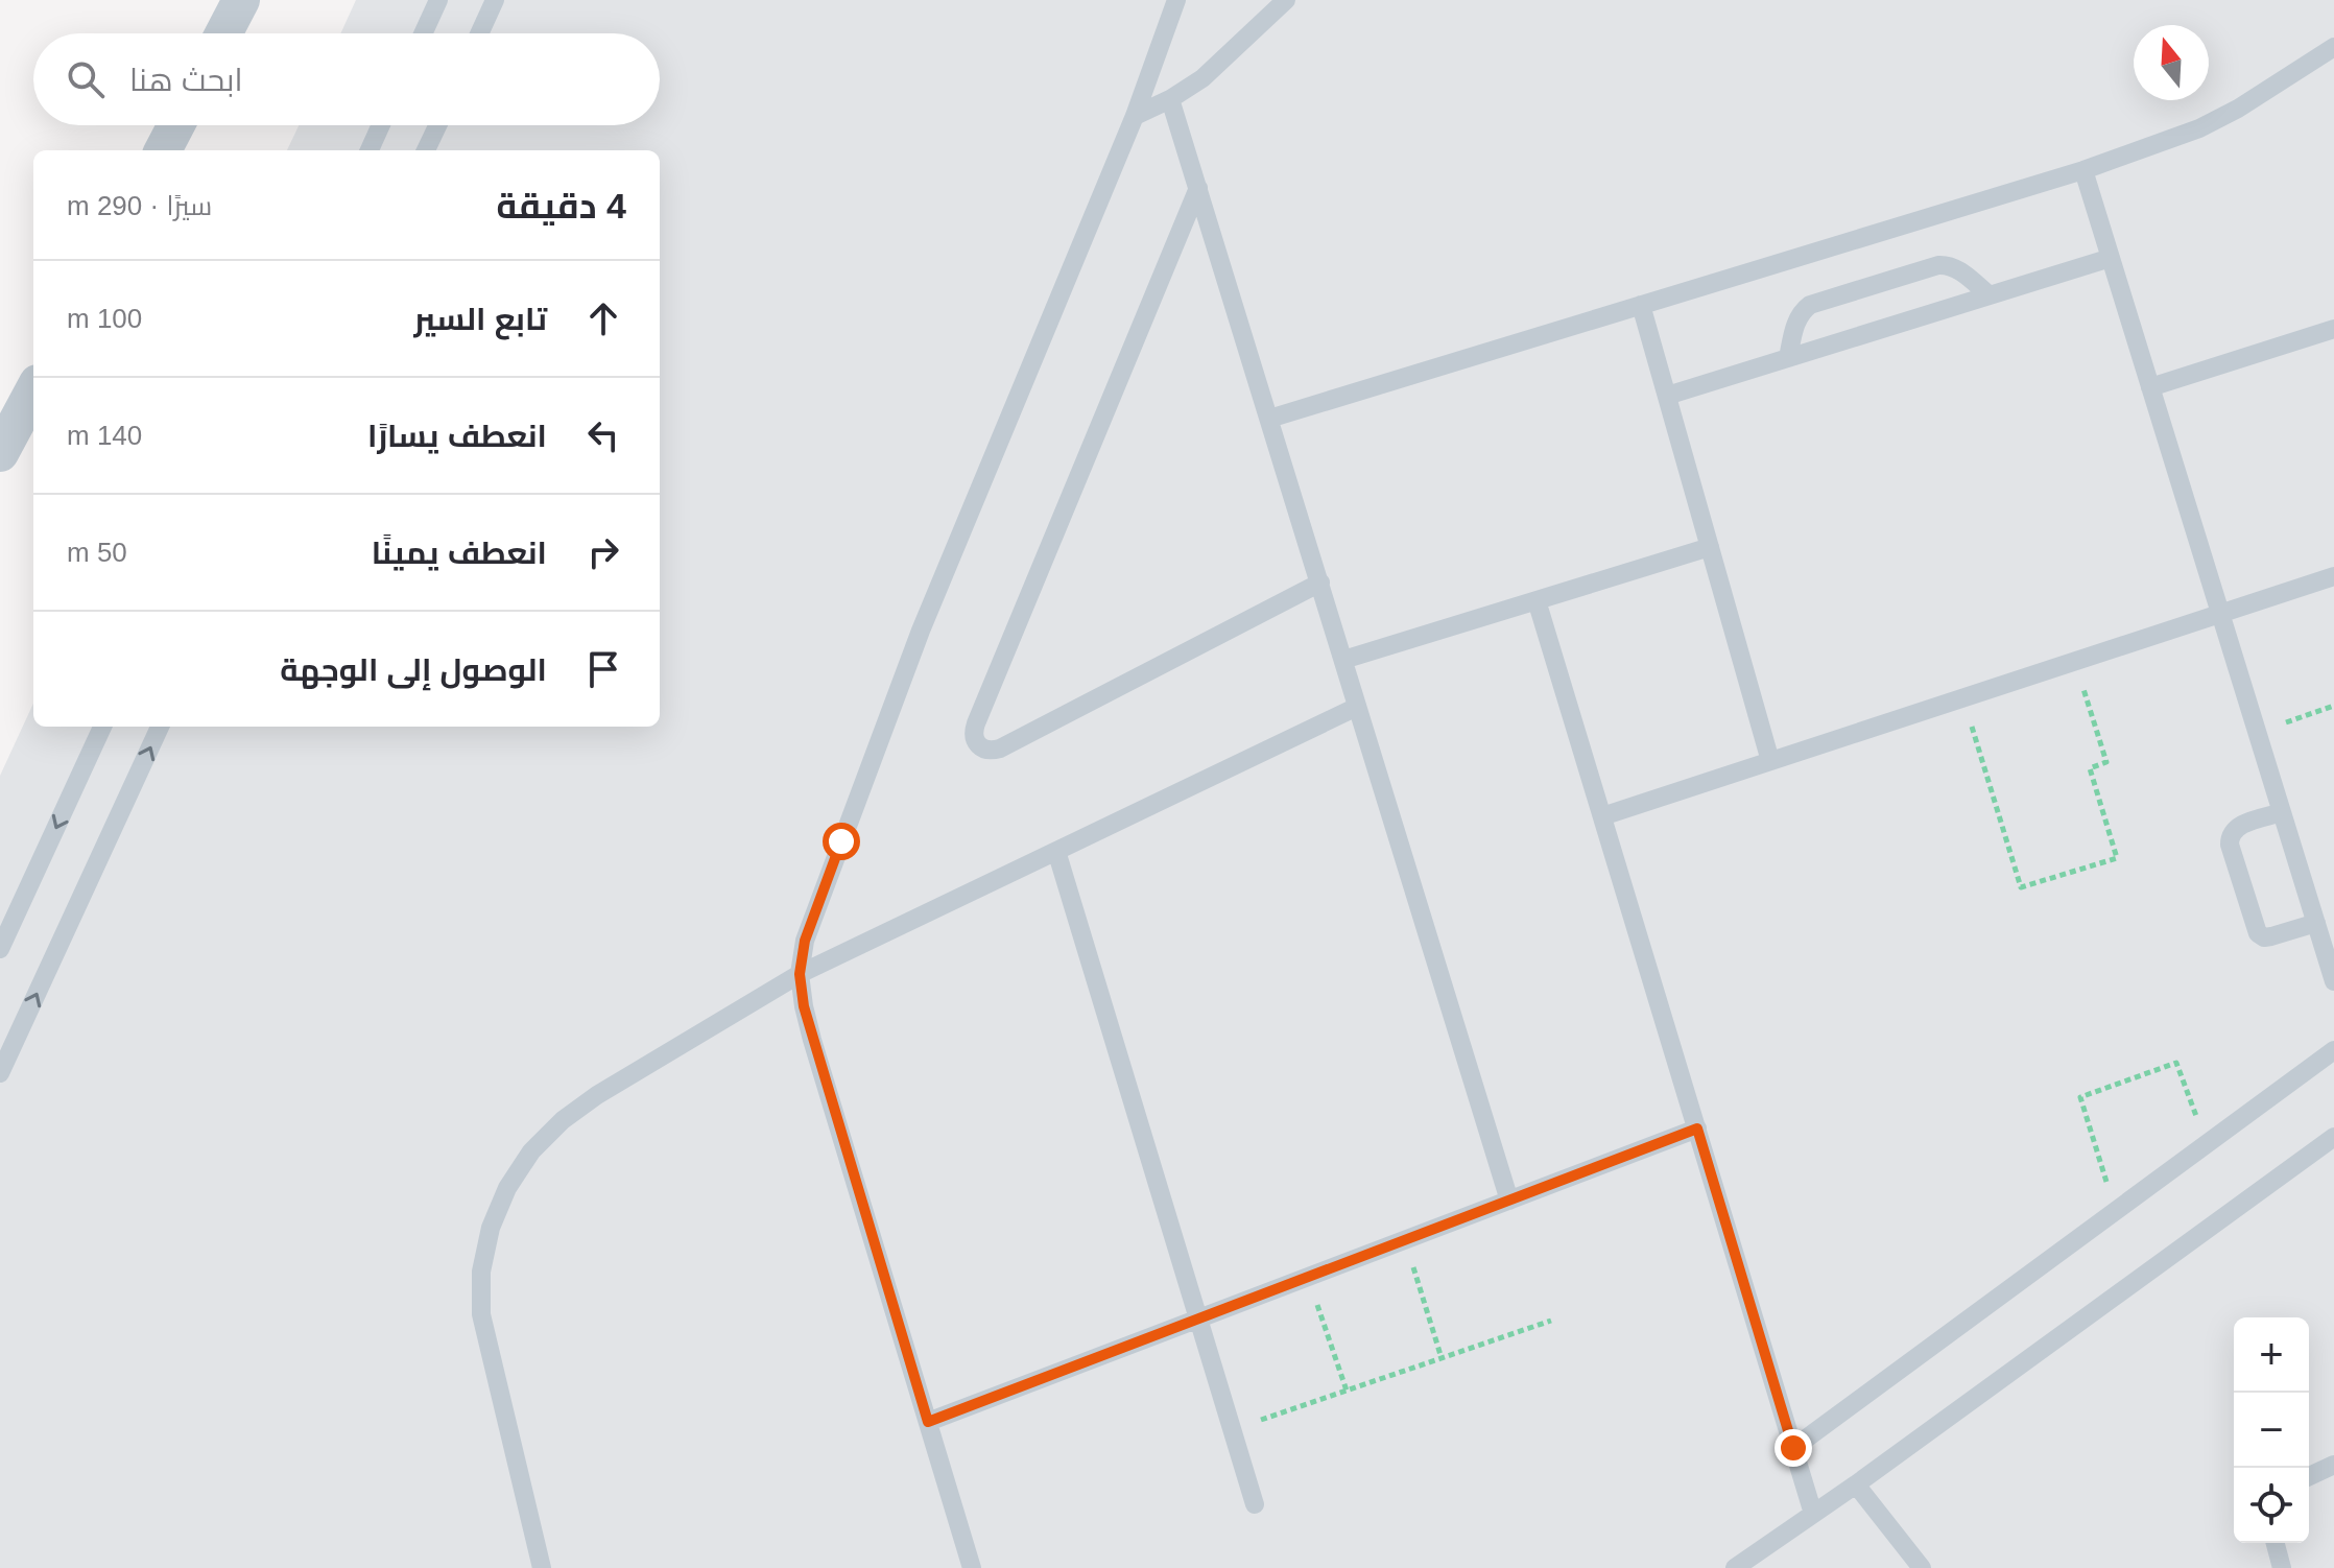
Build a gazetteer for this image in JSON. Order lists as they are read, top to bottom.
{
  "north": "top",
  "page": {
    "search": "ابحث هنا",
    "heading": ["4 دقيقة", "سيرًا · 290 m"],
    "list": [
      ["تابع السير", "100 m"],
      ["انعطف يسارًا", "140 m"],
      ["انعطف يمينًا", "50 m"],
      "الوصول إلى الوجهة"
    ],
    "map_buttons": ["+", "−"]
  }
}
